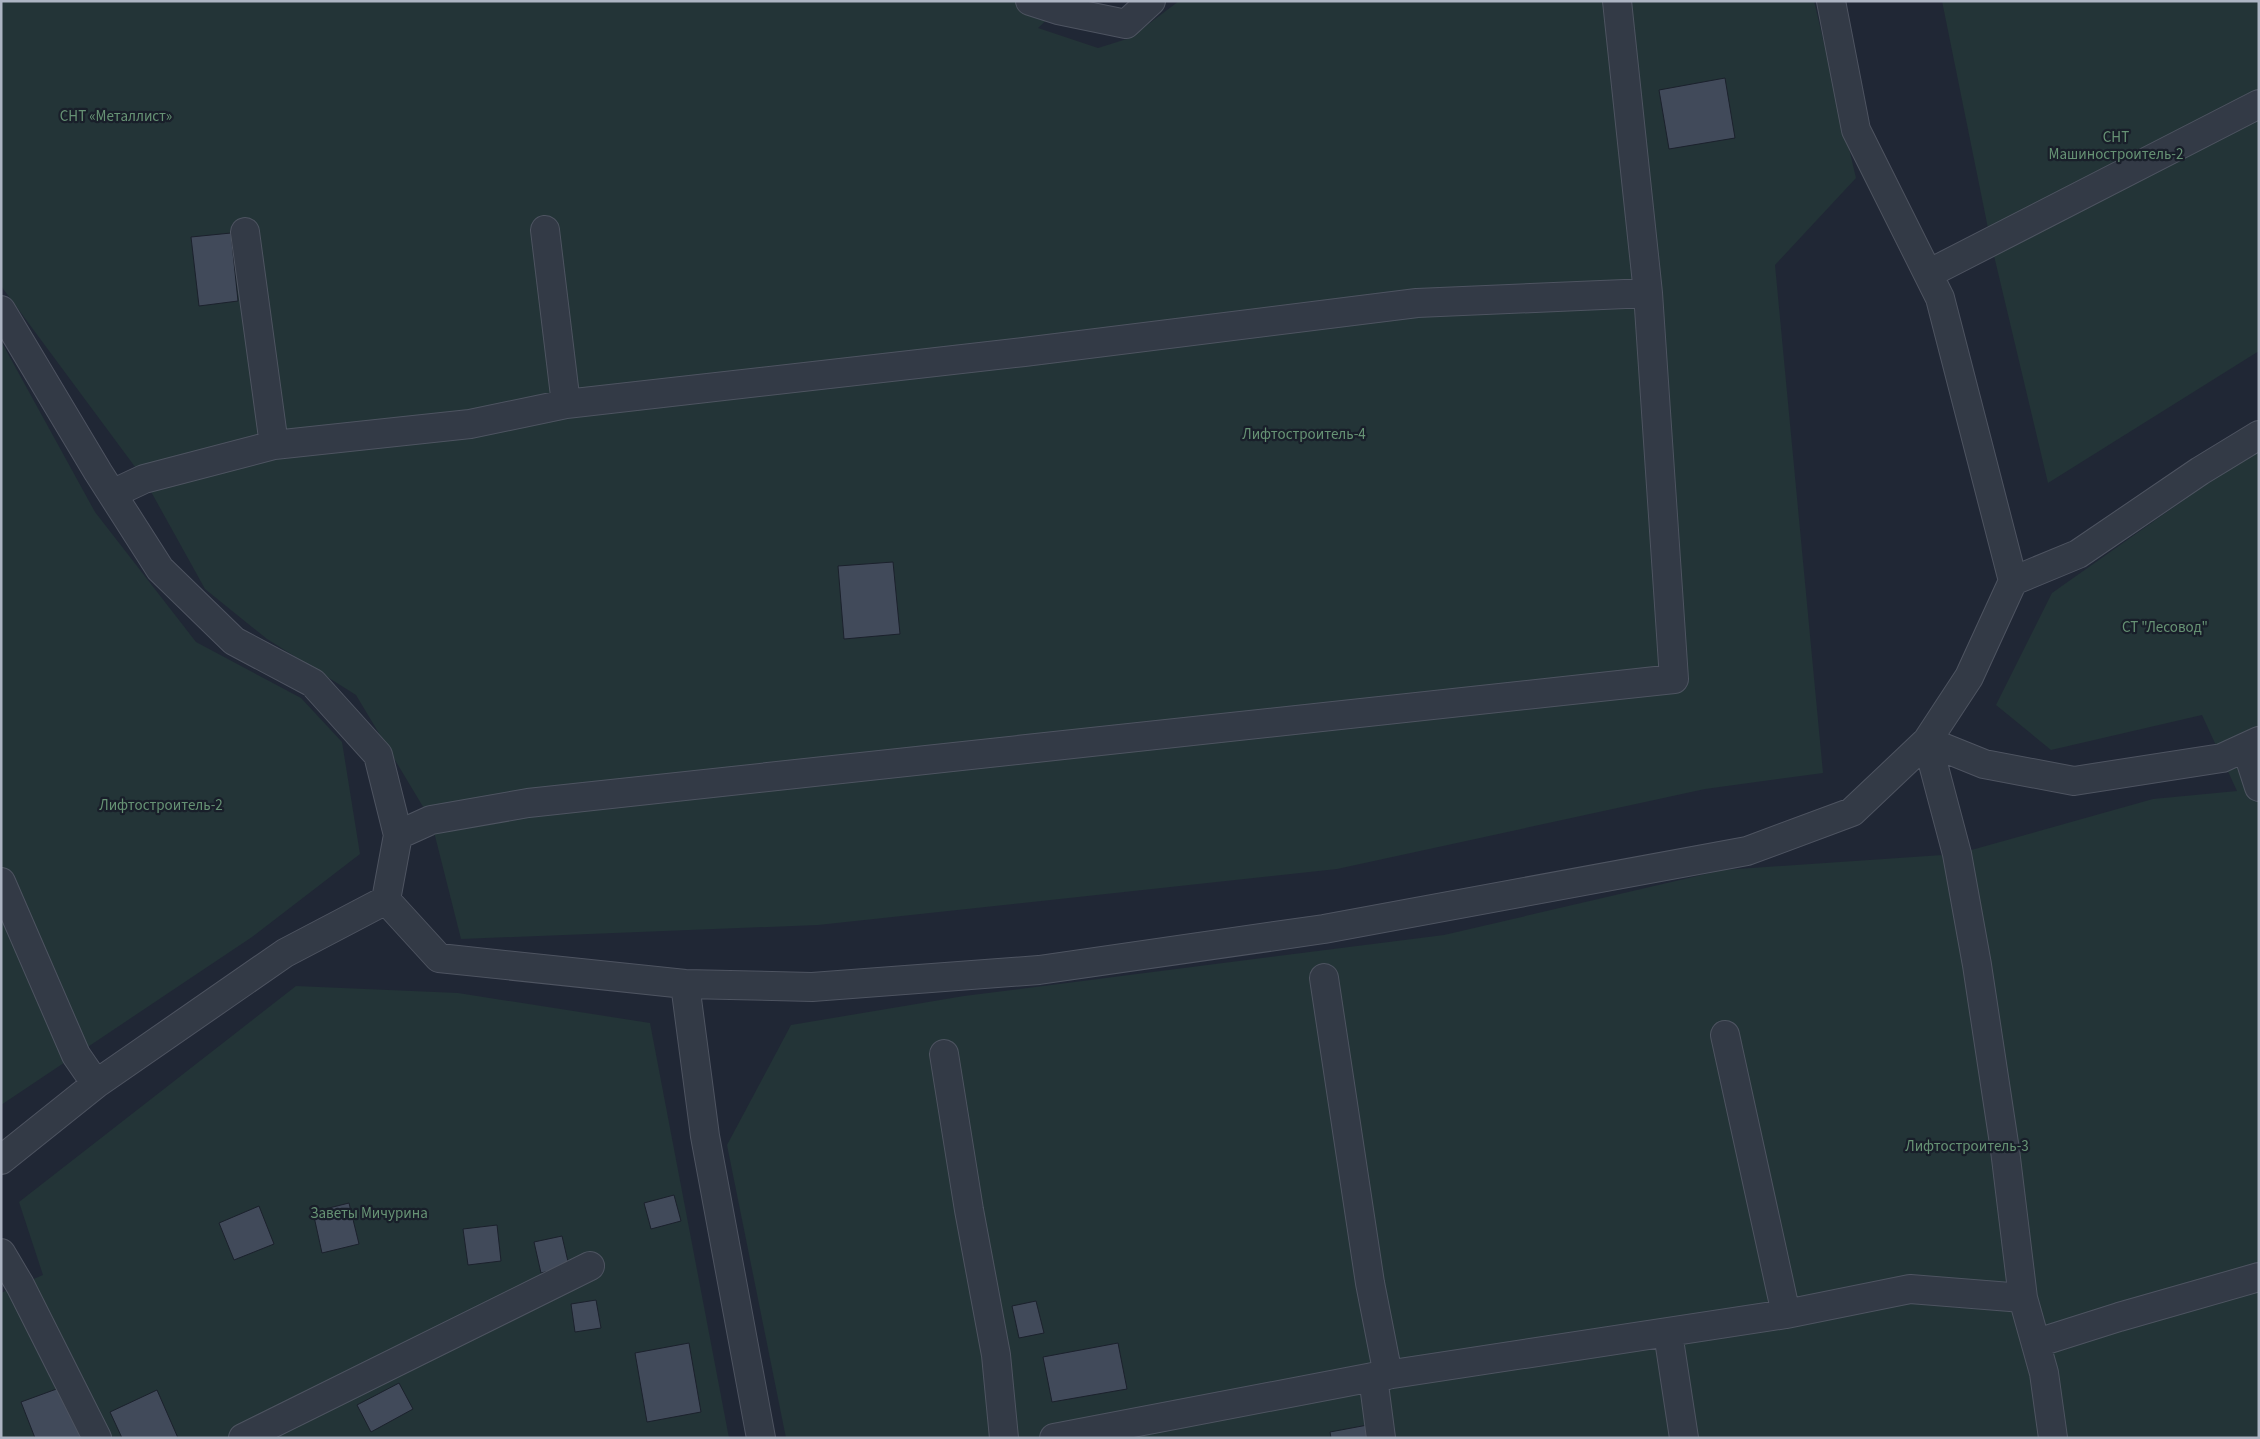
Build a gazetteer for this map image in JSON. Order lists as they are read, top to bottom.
{
  "parks": [
    "СНТ «Металлист»",
    "СНТ Машиностроитель-2",
    "Лифтостроитель-4",
    "СТ \"Лесовод\"",
    "Лифтостроитель-2",
    "Лифтостроитель-3",
    "Заветы Мичурина"
  ]
}
